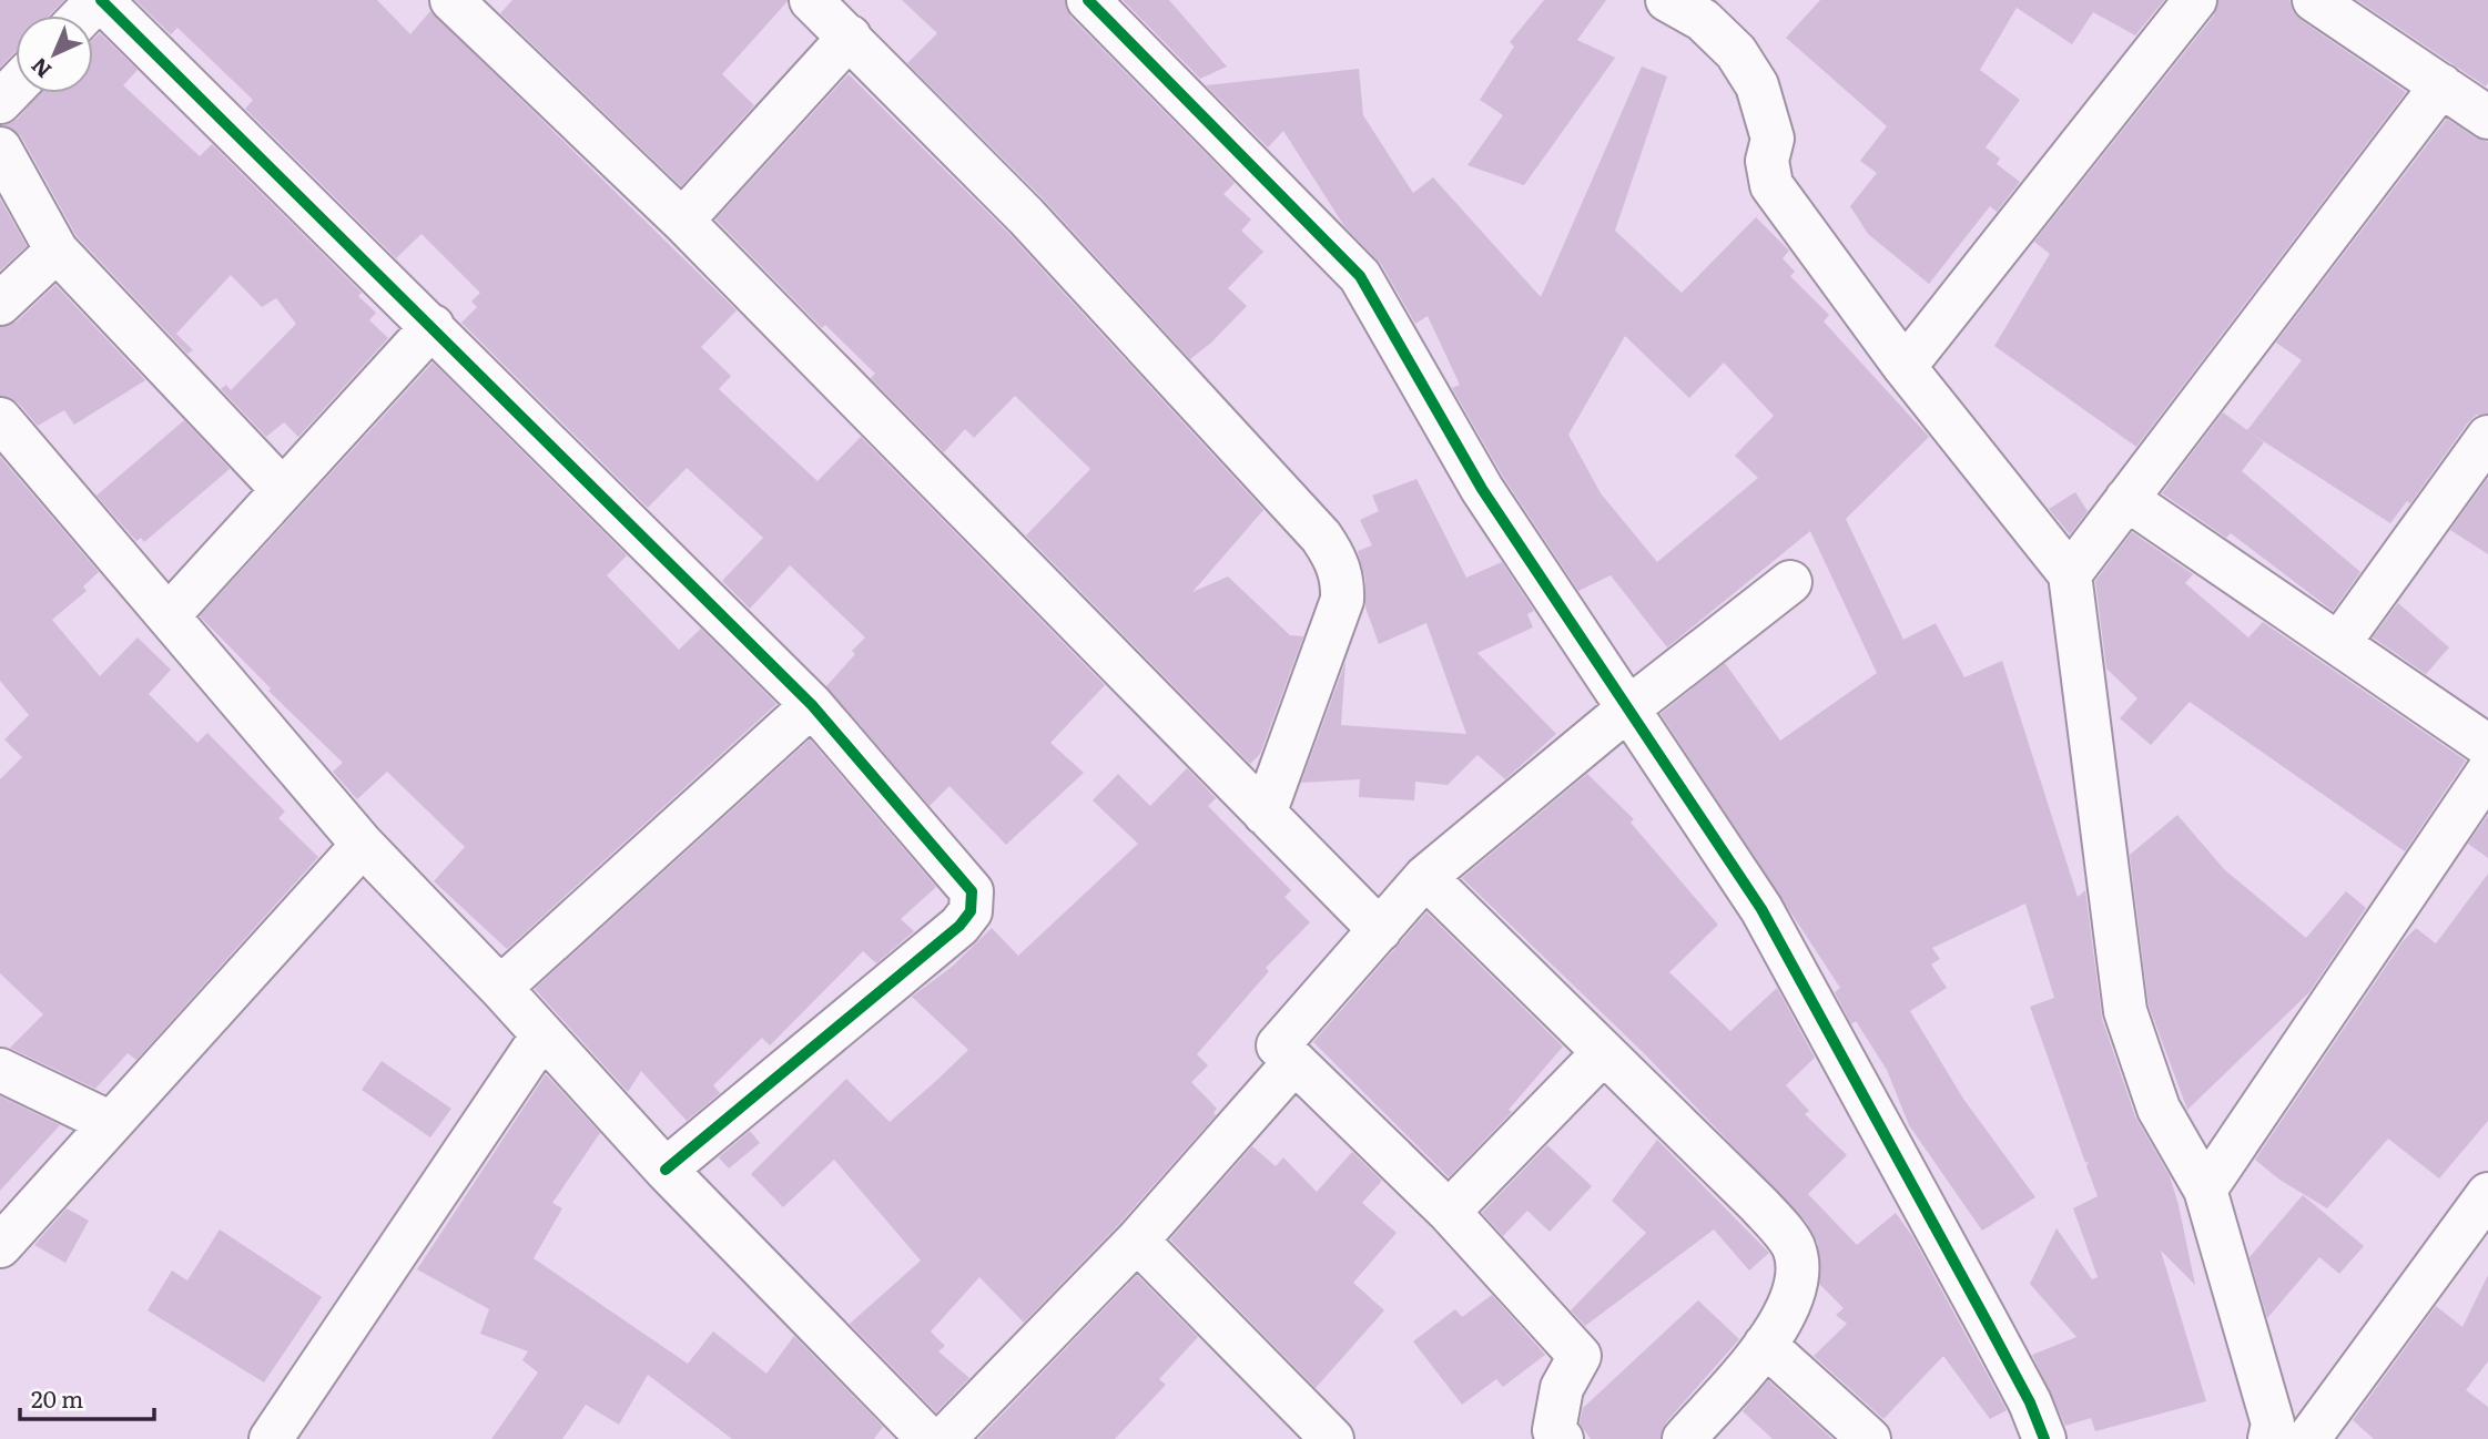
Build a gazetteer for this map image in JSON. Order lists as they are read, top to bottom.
{
  "scale_bar": "20 m",
  "north": "bottom left"
}
